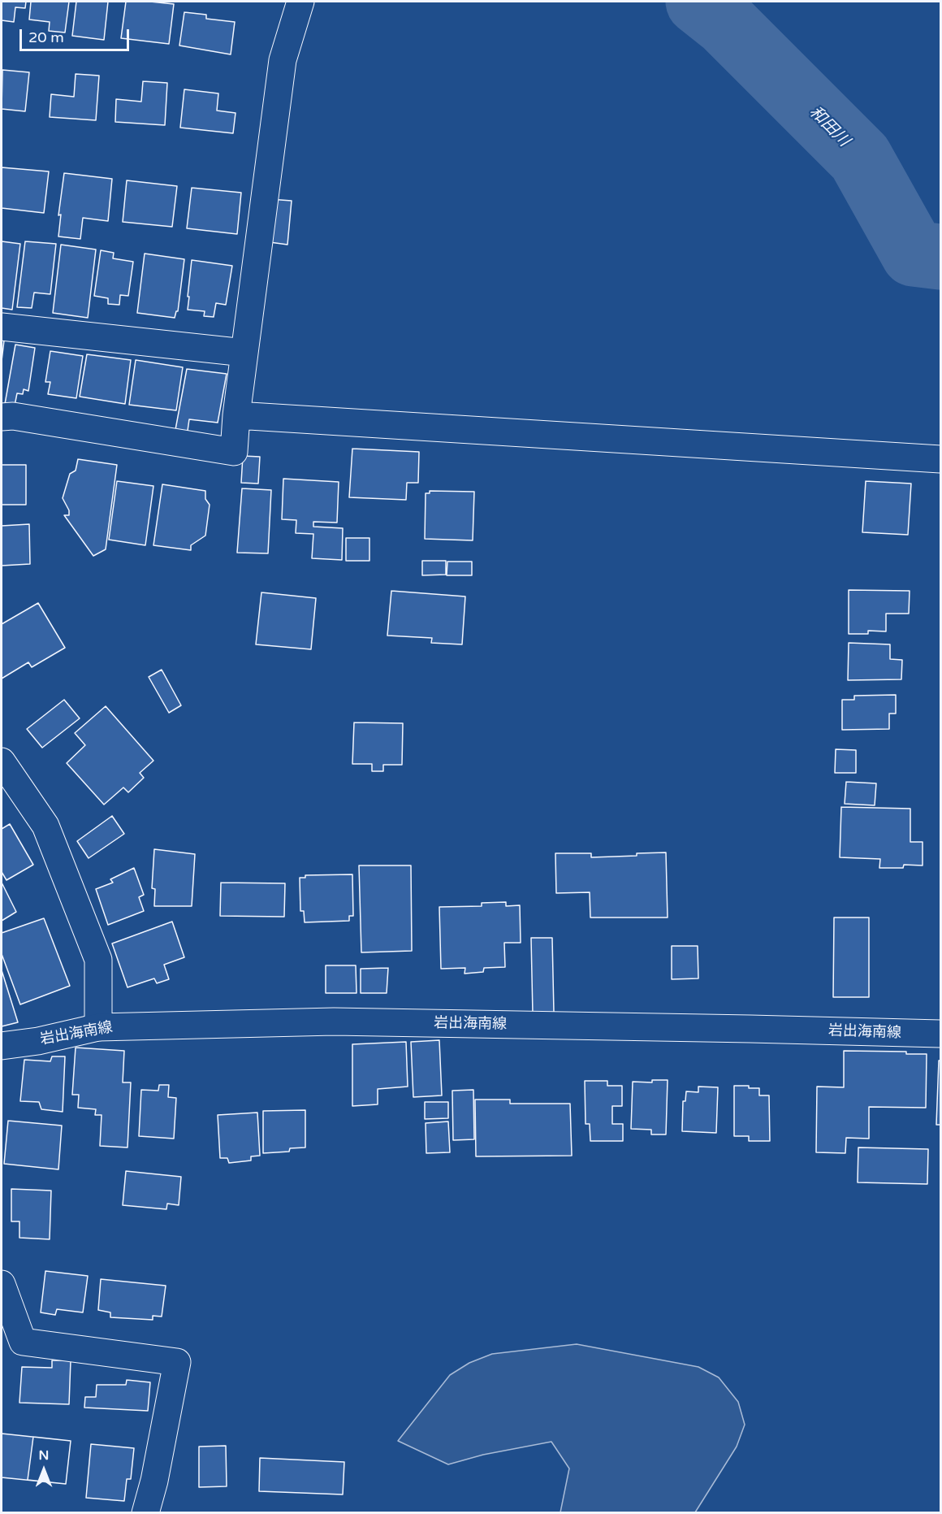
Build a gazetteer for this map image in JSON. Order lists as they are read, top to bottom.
{
  "streets": {
    "street": ["岩出海南線"]
  },
  "water": ["和田川"],
  "scale_bar": "20 m",
  "north": "top"
}
